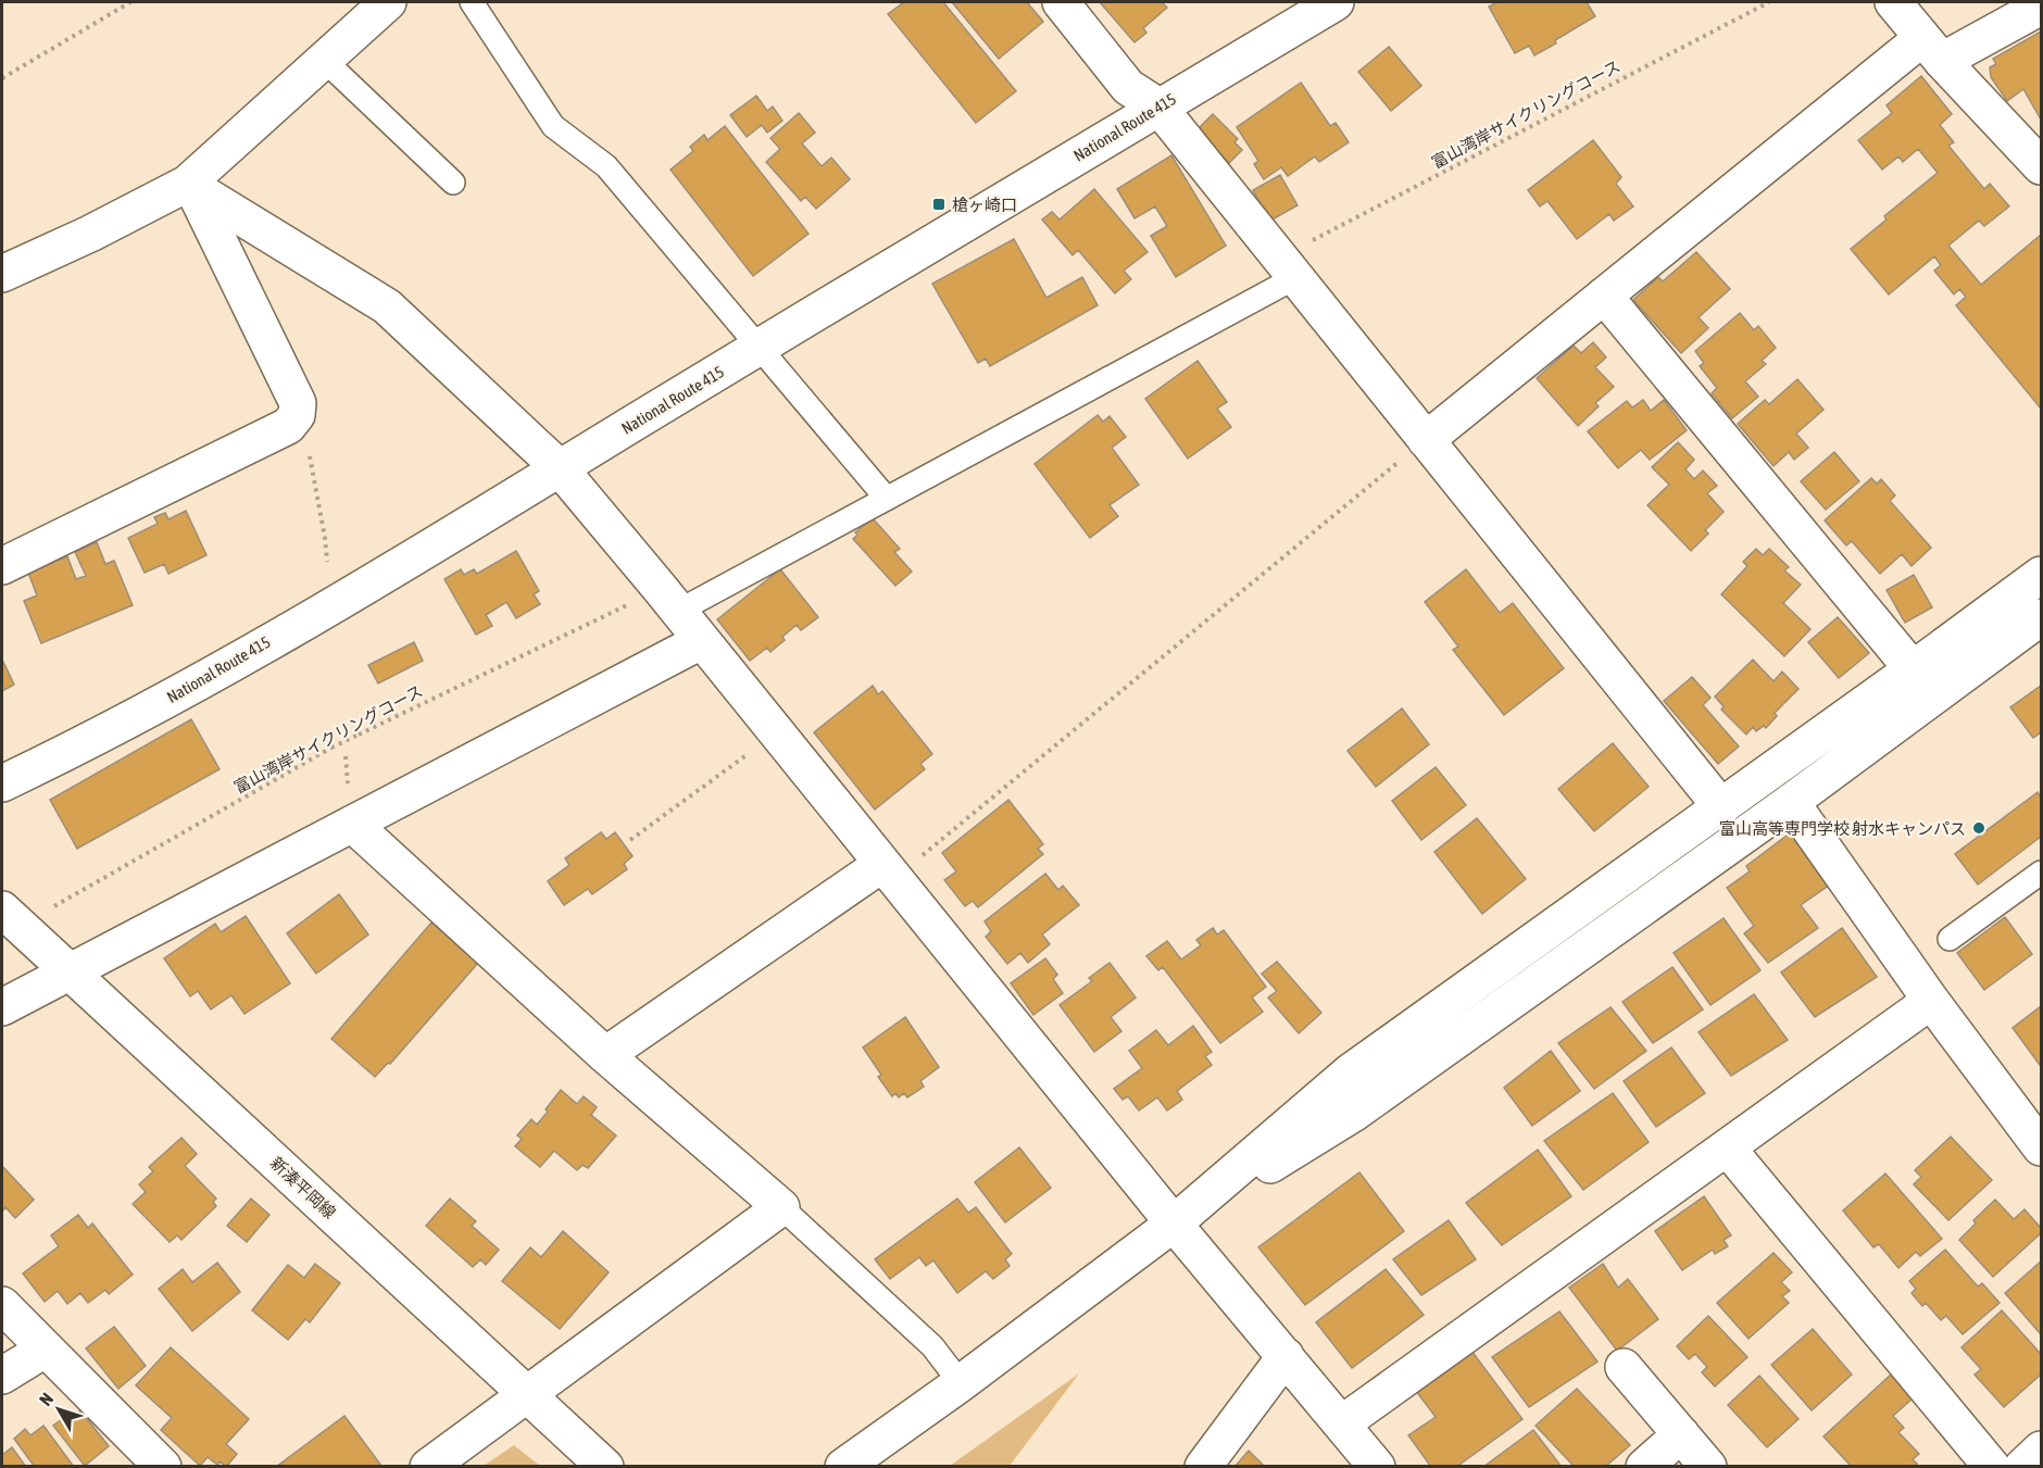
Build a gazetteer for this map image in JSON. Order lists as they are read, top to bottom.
{
  "streets": {
    "main road": ["National Route 415", "新湊平岡線"],
    "path": ["富山湾岸サイクリングコース"]
  },
  "places": {
    "transit": ["槍ヶ崎口"],
    "other": ["富山高等専門学校 射水キャンパス"]
  },
  "north": "top left"
}
